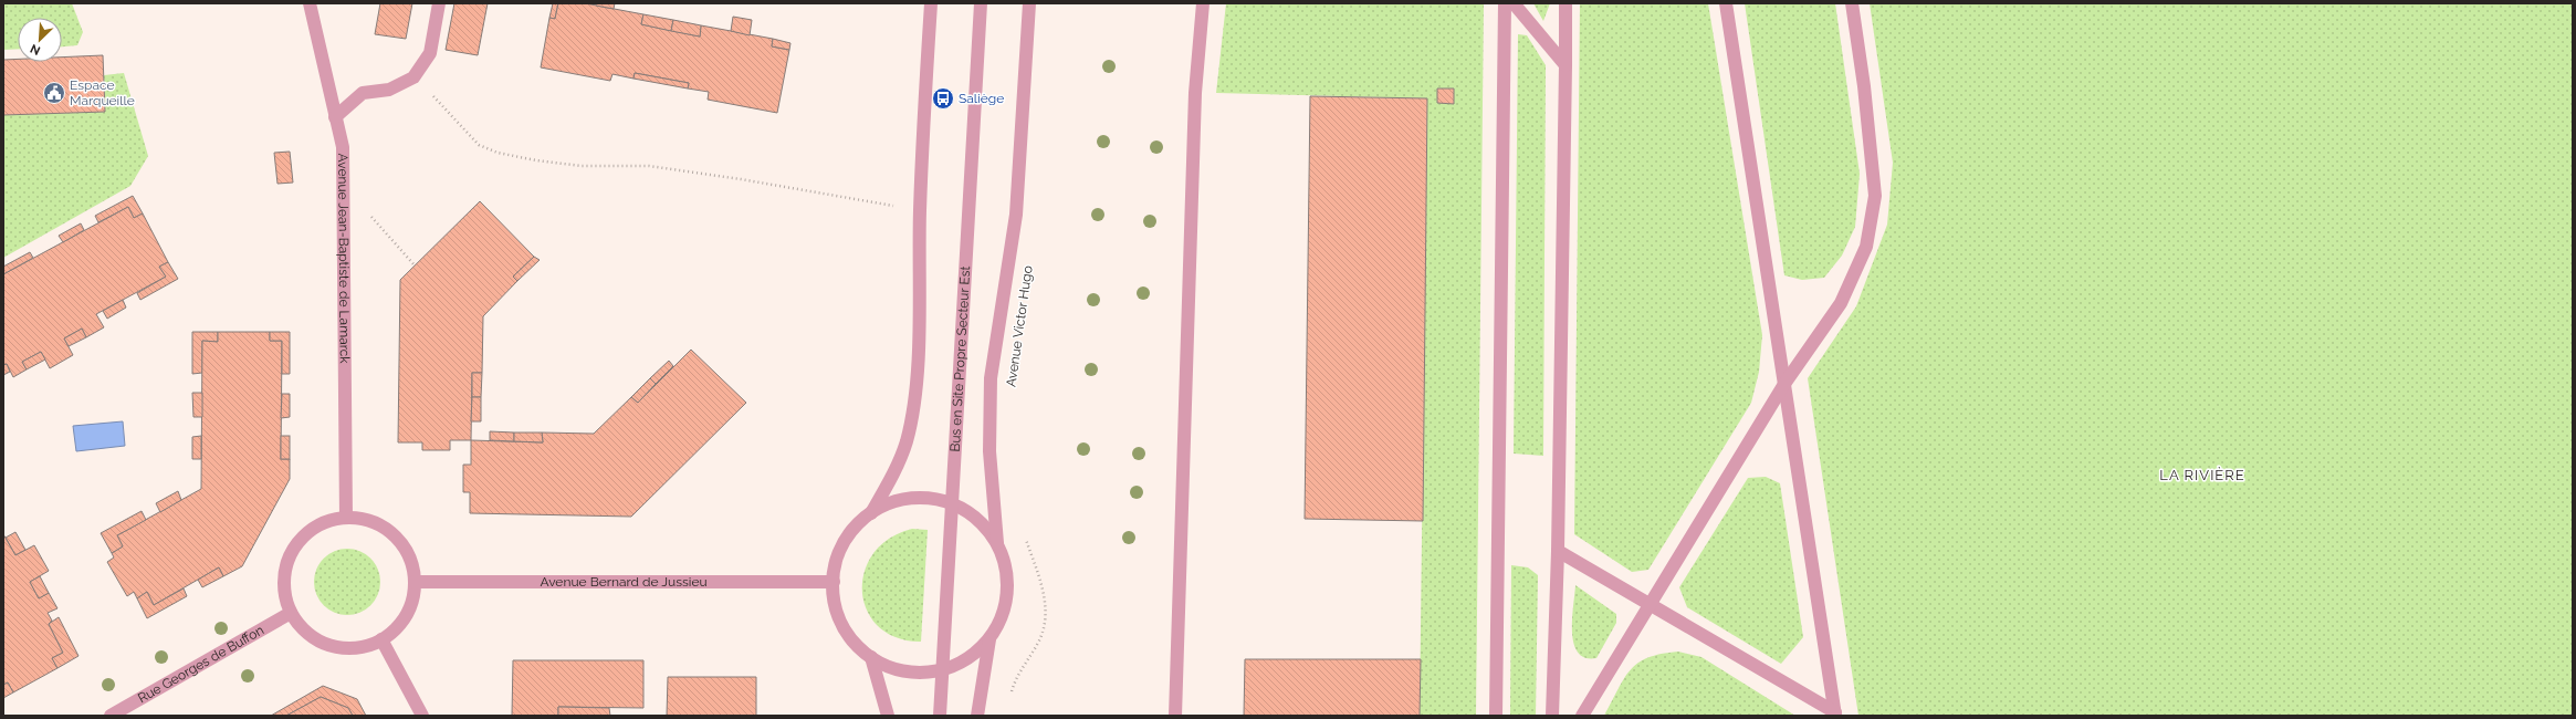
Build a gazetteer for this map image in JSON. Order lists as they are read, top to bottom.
{
  "streets": {
    "street": [
      "Avenue Jean-Baptiste de Lamarck",
      "Avenue Victor Hugo",
      "Bus en Site Propre Secteur Est",
      "Avenue Bernard de Jussieu",
      "Rue Georges de Buffon"
    ]
  },
  "crossings": [
    ["Avenue Jean-Baptiste de Lamarck", "Avenue Bernard de Jussieu"],
    ["Avenue Jean-Baptiste de Lamarck", "Rue Georges de Buffon"],
    ["Avenue Bernard de Jussieu", "Rue Georges de Buffon"]
  ],
  "districts": ["LA RIVIÈRE"],
  "places": {
    "public building": ["Espace Marqueille"],
    "bus stop": ["Saliège"]
  },
  "north": "bottom left"
}
